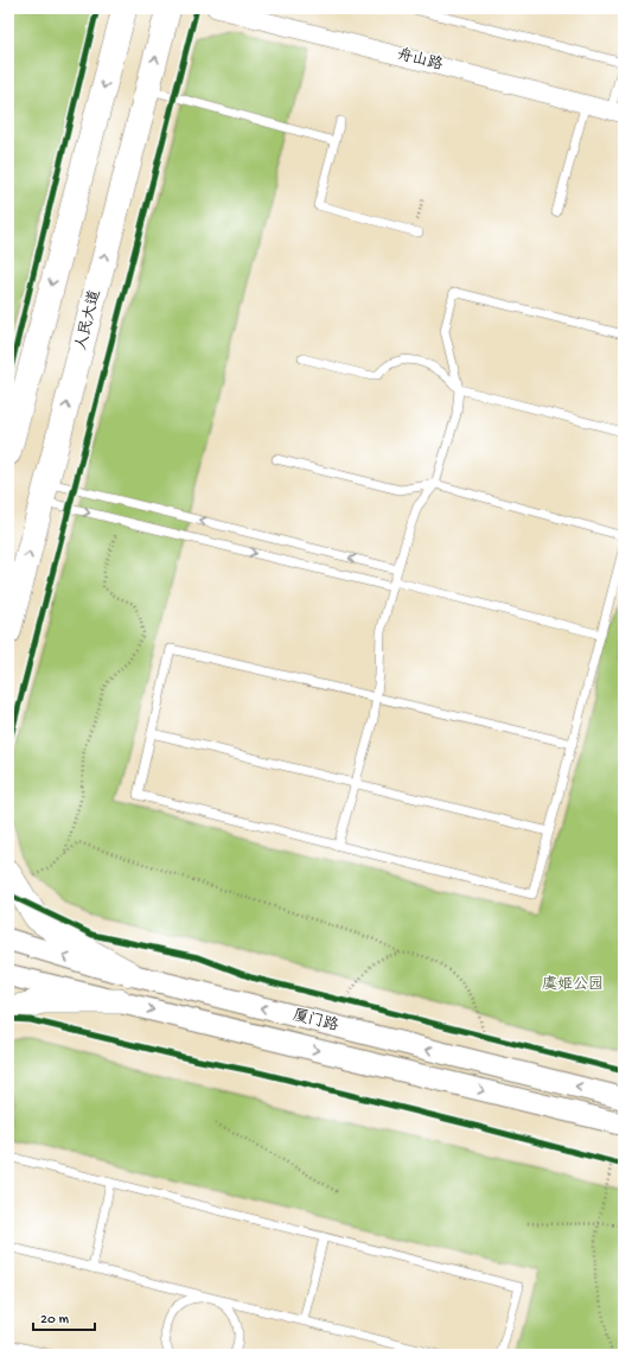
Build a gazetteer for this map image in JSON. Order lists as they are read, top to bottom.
{
  "streets": {
    "main road": ["人民大道"],
    "street": ["舟山路", "厦门路"]
  },
  "parks": ["虞姬公园"],
  "scale_bar": "20 m"
}
